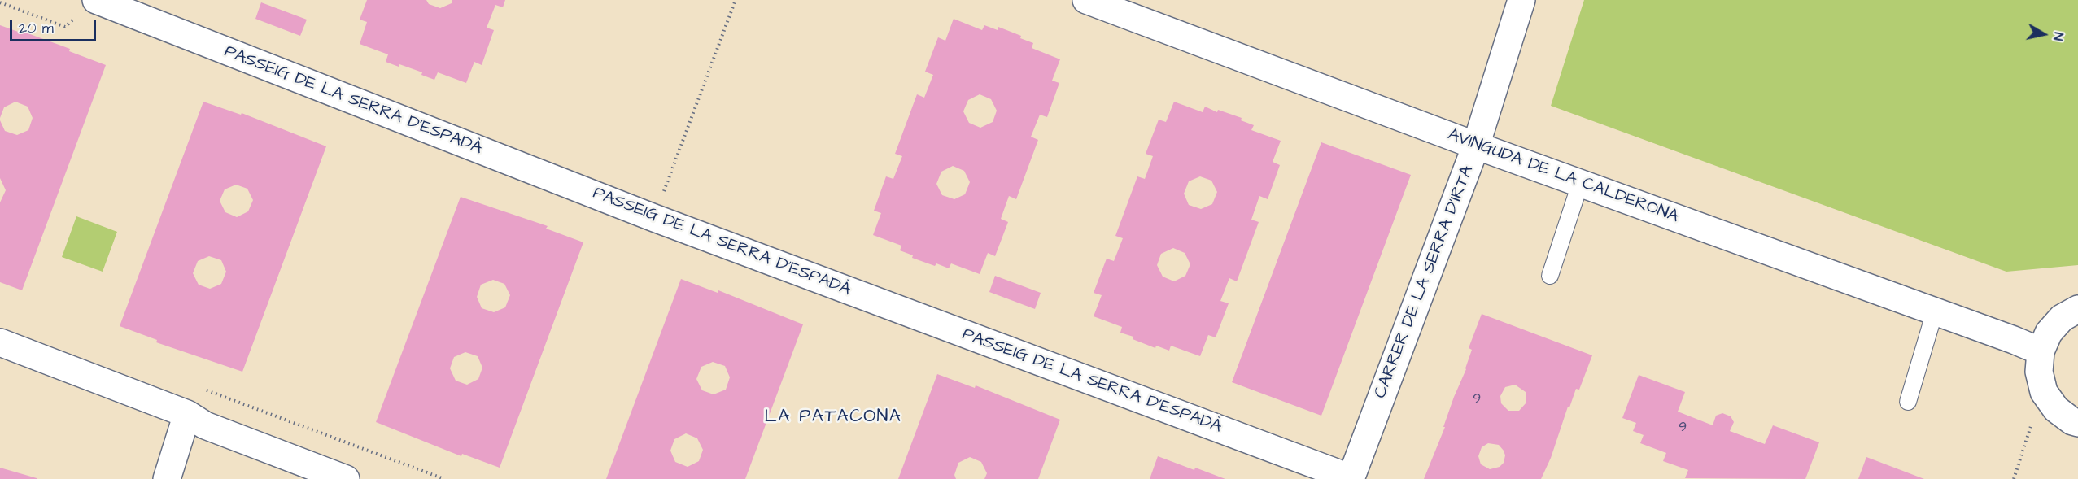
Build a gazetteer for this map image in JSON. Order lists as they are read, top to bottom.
{
  "streets": {
    "street": ["PASSEIG DE LA SERRA D'ESPADÀ", "AVINGUDA DE LA CALDERONA", "CARRER DE LA SERRA D'IRTA"]
  },
  "crossings": [
    ["PASSEIG DE LA SERRA D'ESPADÀ", "CARRER DE LA SERRA D'IRTA"],
    ["AVINGUDA DE LA CALDERONA", "CARRER DE LA SERRA D'IRTA"]
  ],
  "districts": ["LA PATACONA"],
  "house_numbers": ["9", "9"],
  "scale_bar": "20 m",
  "north": "right"
}
